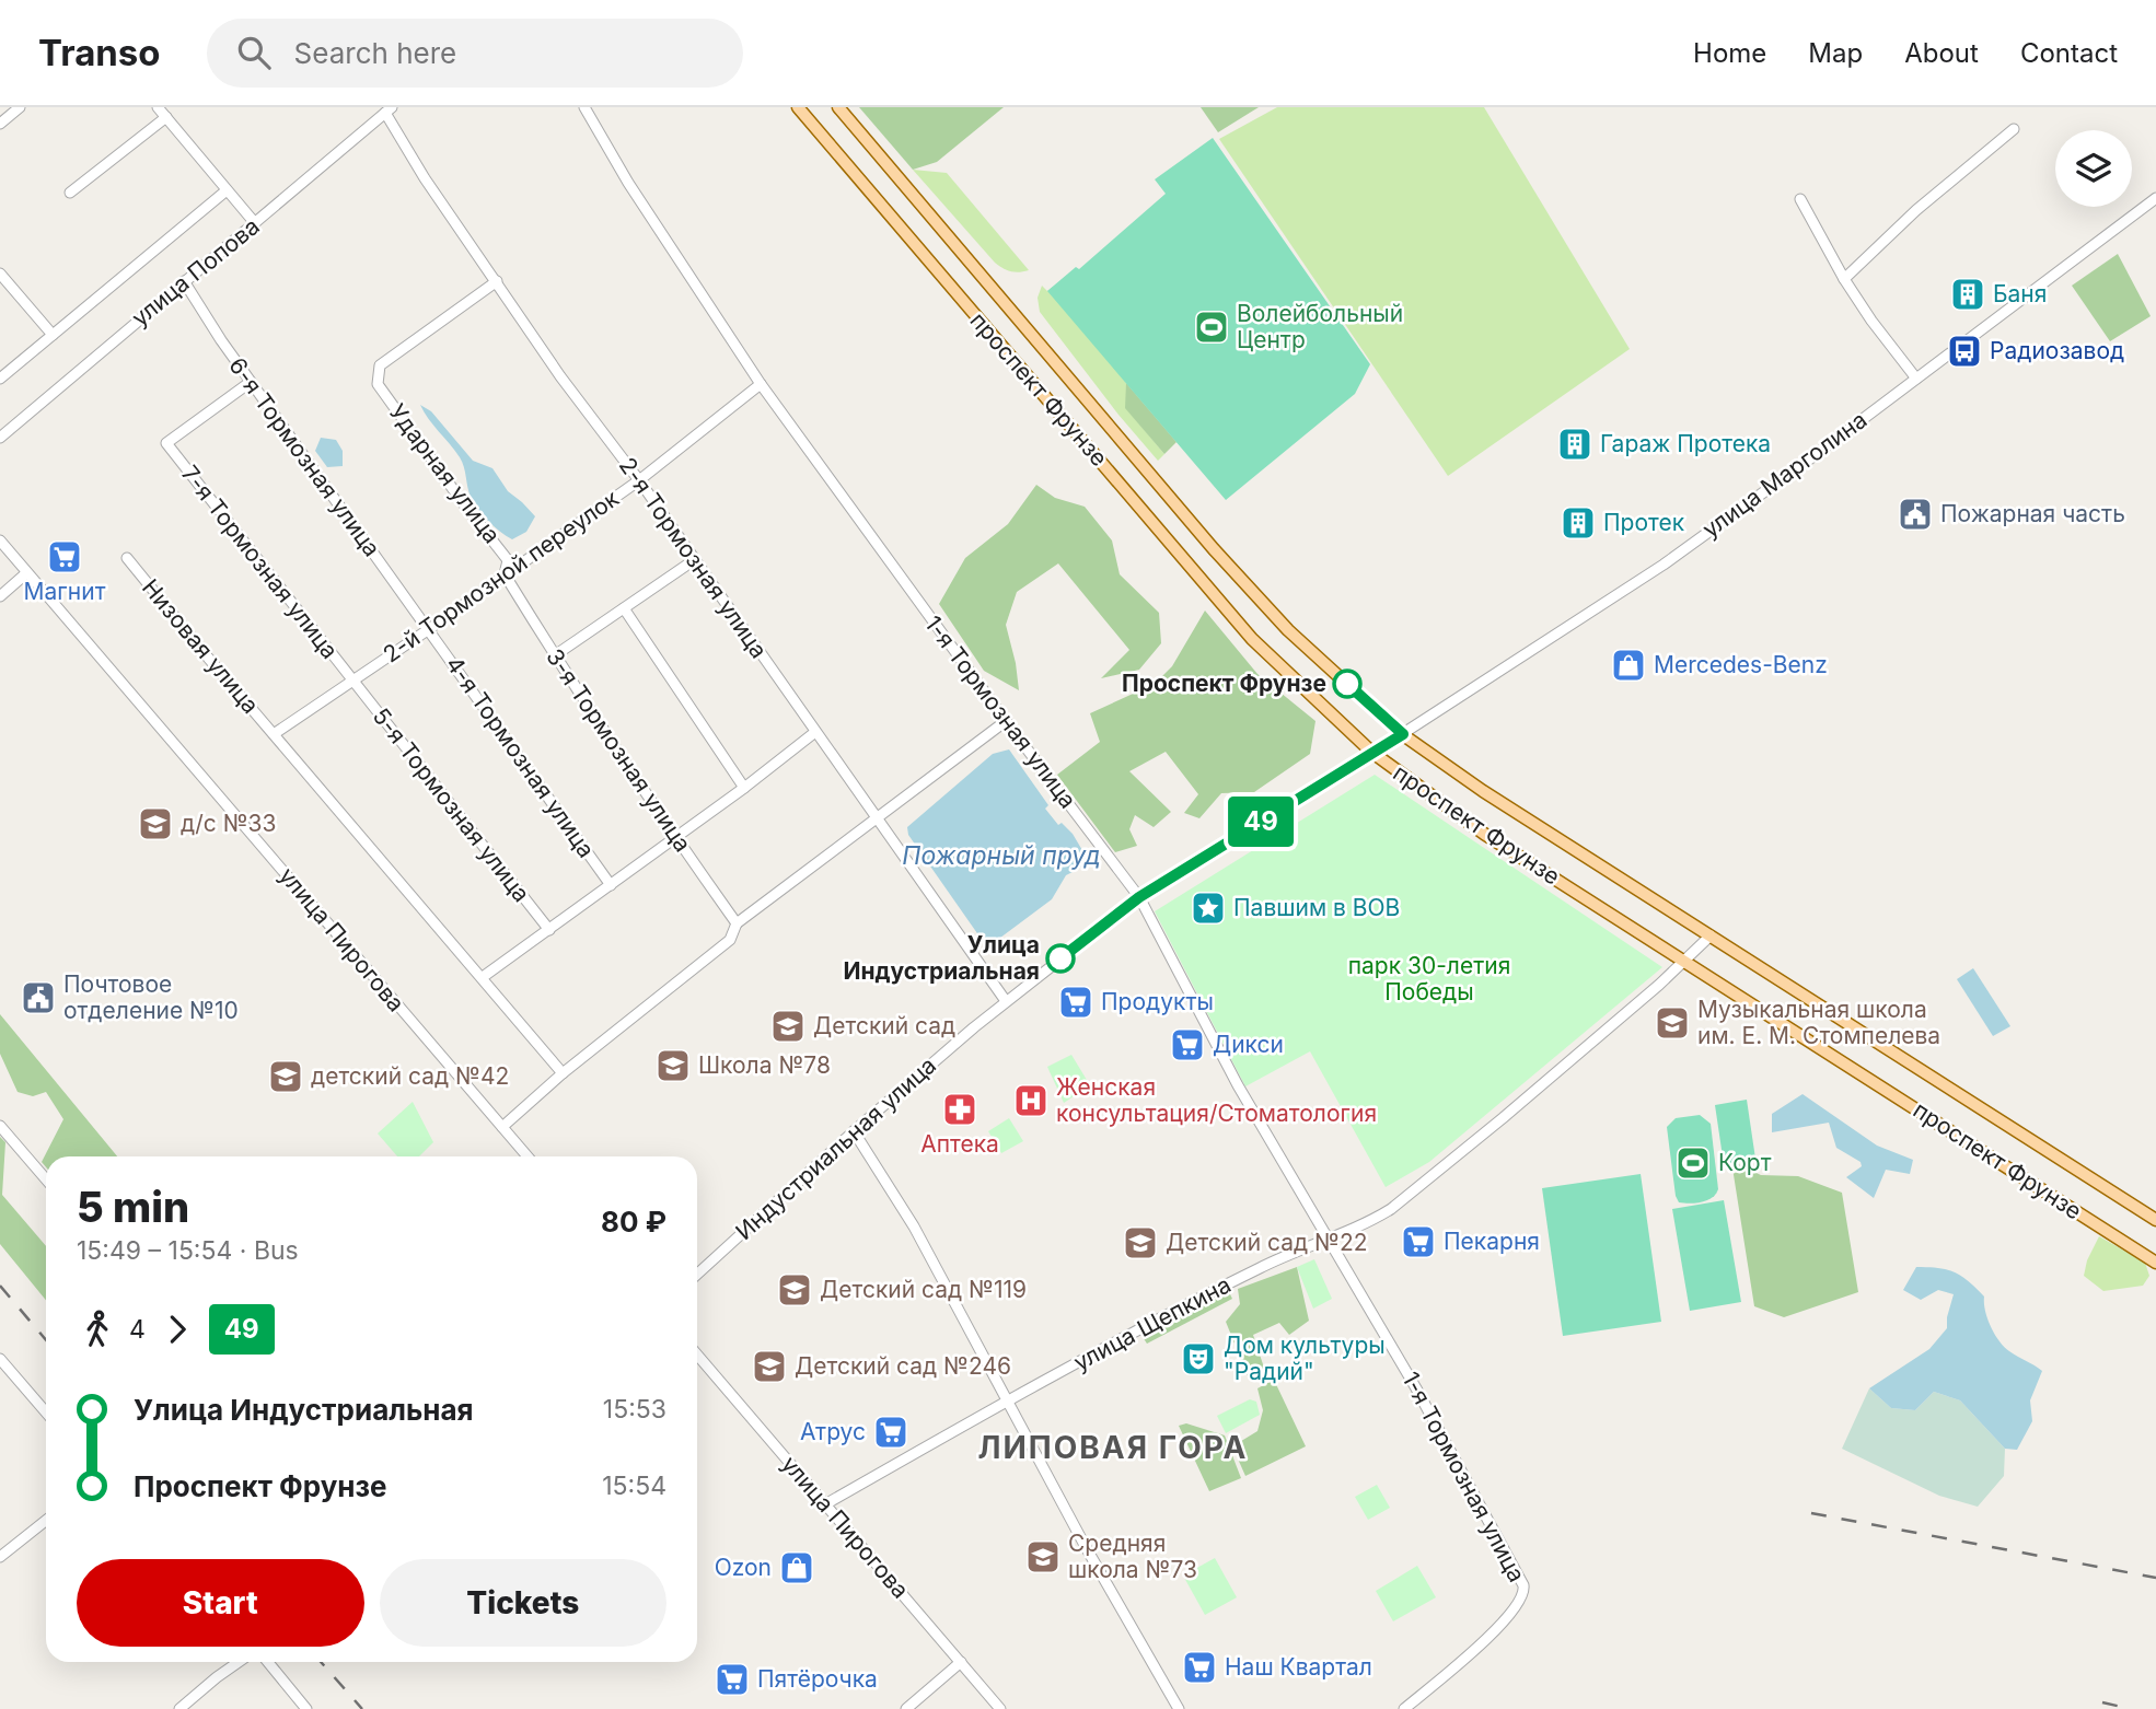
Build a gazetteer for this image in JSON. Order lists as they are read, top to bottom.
{
  "streets": {
    "main road": ["проспект Фрунзе"],
    "street": [
      "улица Попова",
      "6-я Тормозная улица",
      "Ударная улица",
      "улица Марголина",
      "2-я Тормозная улица",
      "7-я Тормозная улица",
      "2-й Тормозной переулок",
      "Низовая улица",
      "1-я Тормозная улица",
      "3-я Тормозная улица",
      "4-я Тормозная улица",
      "5-я Тормозная улица",
      "улица Пирогова",
      "Индустриальная улица",
      "улица Щепкина"
    ]
  },
  "crossings": [
    ["улица Попова", "6-я Тормозная улица"],
    ["улица Попова", "2-я Тормозная улица"],
    ["проспект Фрунзе", "улица Марголина"],
    ["проспект Фрунзе", "Индустриальная улица"],
    ["проспект Фрунзе", "улица Щепкина"],
    ["6-я Тормозная улица", "7-я Тормозная улица"],
    ["6-я Тормозная улица", "2-й Тормозной переулок"],
    ["6-я Тормозная улица", "4-я Тормозная улица"],
    ["Ударная улица", "2-я Тормозная улица"],
    ["Ударная улица", "2-й Тормозной переулок"],
    ["Ударная улица", "3-я Тормозная улица"],
    ["улица Марголина", "Индустриальная улица"],
    ["2-я Тормозная улица", "2-й Тормозной переулок"],
    ["2-я Тормозная улица", "Индустриальная улица"],
    ["7-я Тормозная улица", "2-й Тормозной переулок"],
    ["7-я Тормозная улица", "5-я Тормозная улица"],
    ["2-й Тормозной переулок", "Низовая улица"],
    ["2-й Тормозной переулок", "1-я Тормозная улица"],
    ["2-й Тормозной переулок", "3-я Тормозная улица"],
    ["2-й Тормозной переулок", "4-я Тормозная улица"],
    ["2-й Тормозной переулок", "5-я Тормозная улица"],
    ["1-я Тормозная улица", "Индустриальная улица"],
    ["1-я Тормозная улица", "улица Щепкина"],
    ["улица Пирогова", "улица Щепкина"]
  ],
  "districts": ["ЛИПОВАЯ ГОРА"],
  "water": ["Пожарный пруд"],
  "parks": ["парк 30-летия Победы"],
  "places": {
    "building": ["Баня", "Гараж Протека", "Протек"],
    "sports": ["Волейбольный Центр", "Корт"],
    "bus stop": ["Радиозавод"],
    "public building": ["Пожарная часть", "Почтовое отделение №10"],
    "supermarket": [
      "Магнит",
      "Продукты",
      "Дикси",
      "Пекарня",
      "Атрус",
      "Наш Квартал",
      "Пятёрочка"
    ],
    "shop": ["Mercedes-Benz", "Ozon"],
    "other": ["Проспект Фрунзе", "Улица Индустриальная"],
    "school or university": [
      "д/с №33",
      "Музыкальная школа им. Е. М. Стомпелева",
      "Детский сад",
      "Школа №78",
      "детский сад №42",
      "Детский сад №22",
      "Детский сад №119",
      "Детский сад №246",
      "Средняя школа №73"
    ],
    "place": ["Павшим в ВОВ"],
    "hospital": ["Женская консультация/Стоматология"],
    "pharmacy": ["Аптека"],
    "theatre": ["Дом культуры \"Радий\""]
  },
  "lines": ["bus line 49"],
  "page": {
    "header": "Transo",
    "search": "Search here",
    "nav": [
      "Home",
      "Map",
      "About",
      "Contact"
    ],
    "on_map": "49",
    "heading": ["5 min", "15:49 – 15:54 · Bus", "80 ₽"],
    "legs": ["4", "49"],
    "list": [
      {
        "name": "Улица Индустриальная",
        "value": "15:53"
      },
      {
        "name": "Проспект Фрунзе",
        "value": "15:54"
      }
    ],
    "buttons": ["Start", "Tickets"]
  }
}
